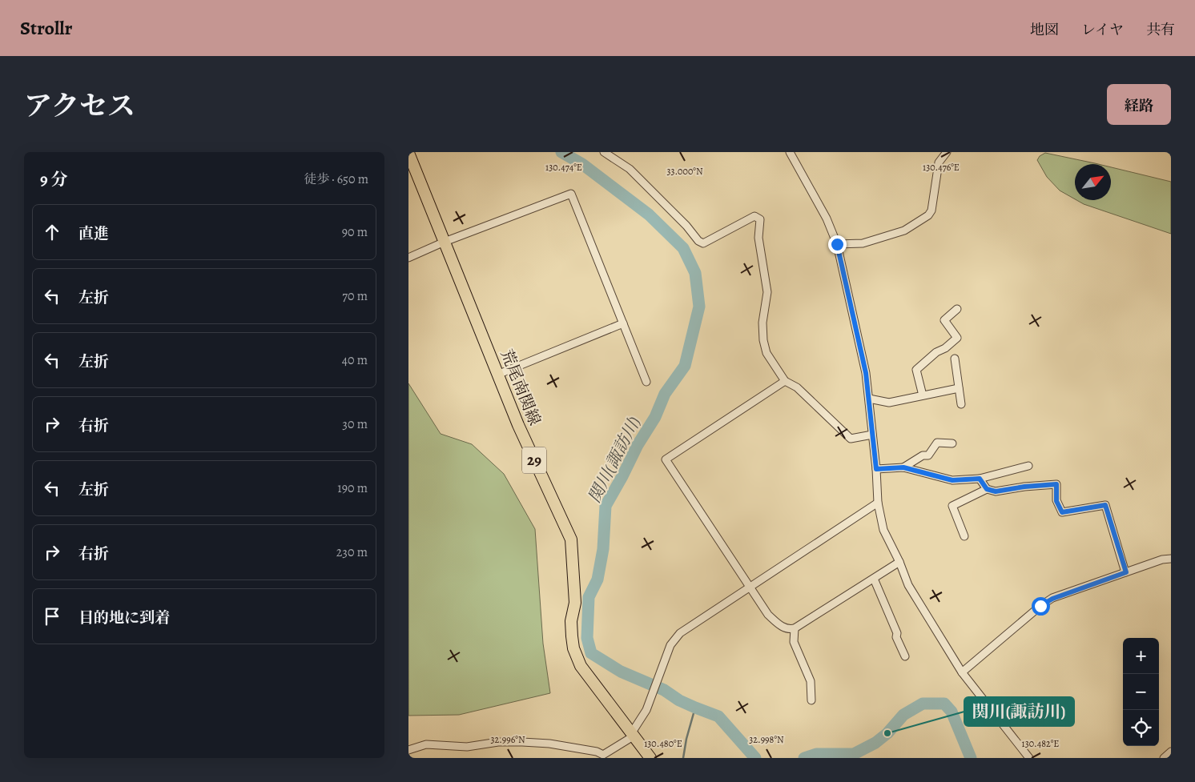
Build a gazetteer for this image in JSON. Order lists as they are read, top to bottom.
{
  "streets": {
    "main road": ["荒尾南関線", "29"]
  },
  "water": ["関川(諏訪川)"],
  "places": ["関川(諏訪川)"],
  "north": "top right",
  "page": {
    "header": "Strollr",
    "nav": ["地図", "レイヤ", "共有"],
    "title": "アクセス",
    "buttons": "経路",
    "heading": ["9 分", "徒歩 · 650 m"],
    "list": [
      ["直進", "90 m"],
      ["左折", "70 m"],
      ["左折", "40 m"],
      ["右折", "30 m"],
      ["左折", "190 m"],
      ["右折", "230 m"],
      "目的地に到着"
    ],
    "map_buttons": ["+", "−"]
  },
  "coordinates": [
    "130.474°E",
    "130.476°E",
    "33.000°N",
    "32.996°N",
    "32.998°N",
    "130.480°E",
    "130.482°E"
  ]
}
